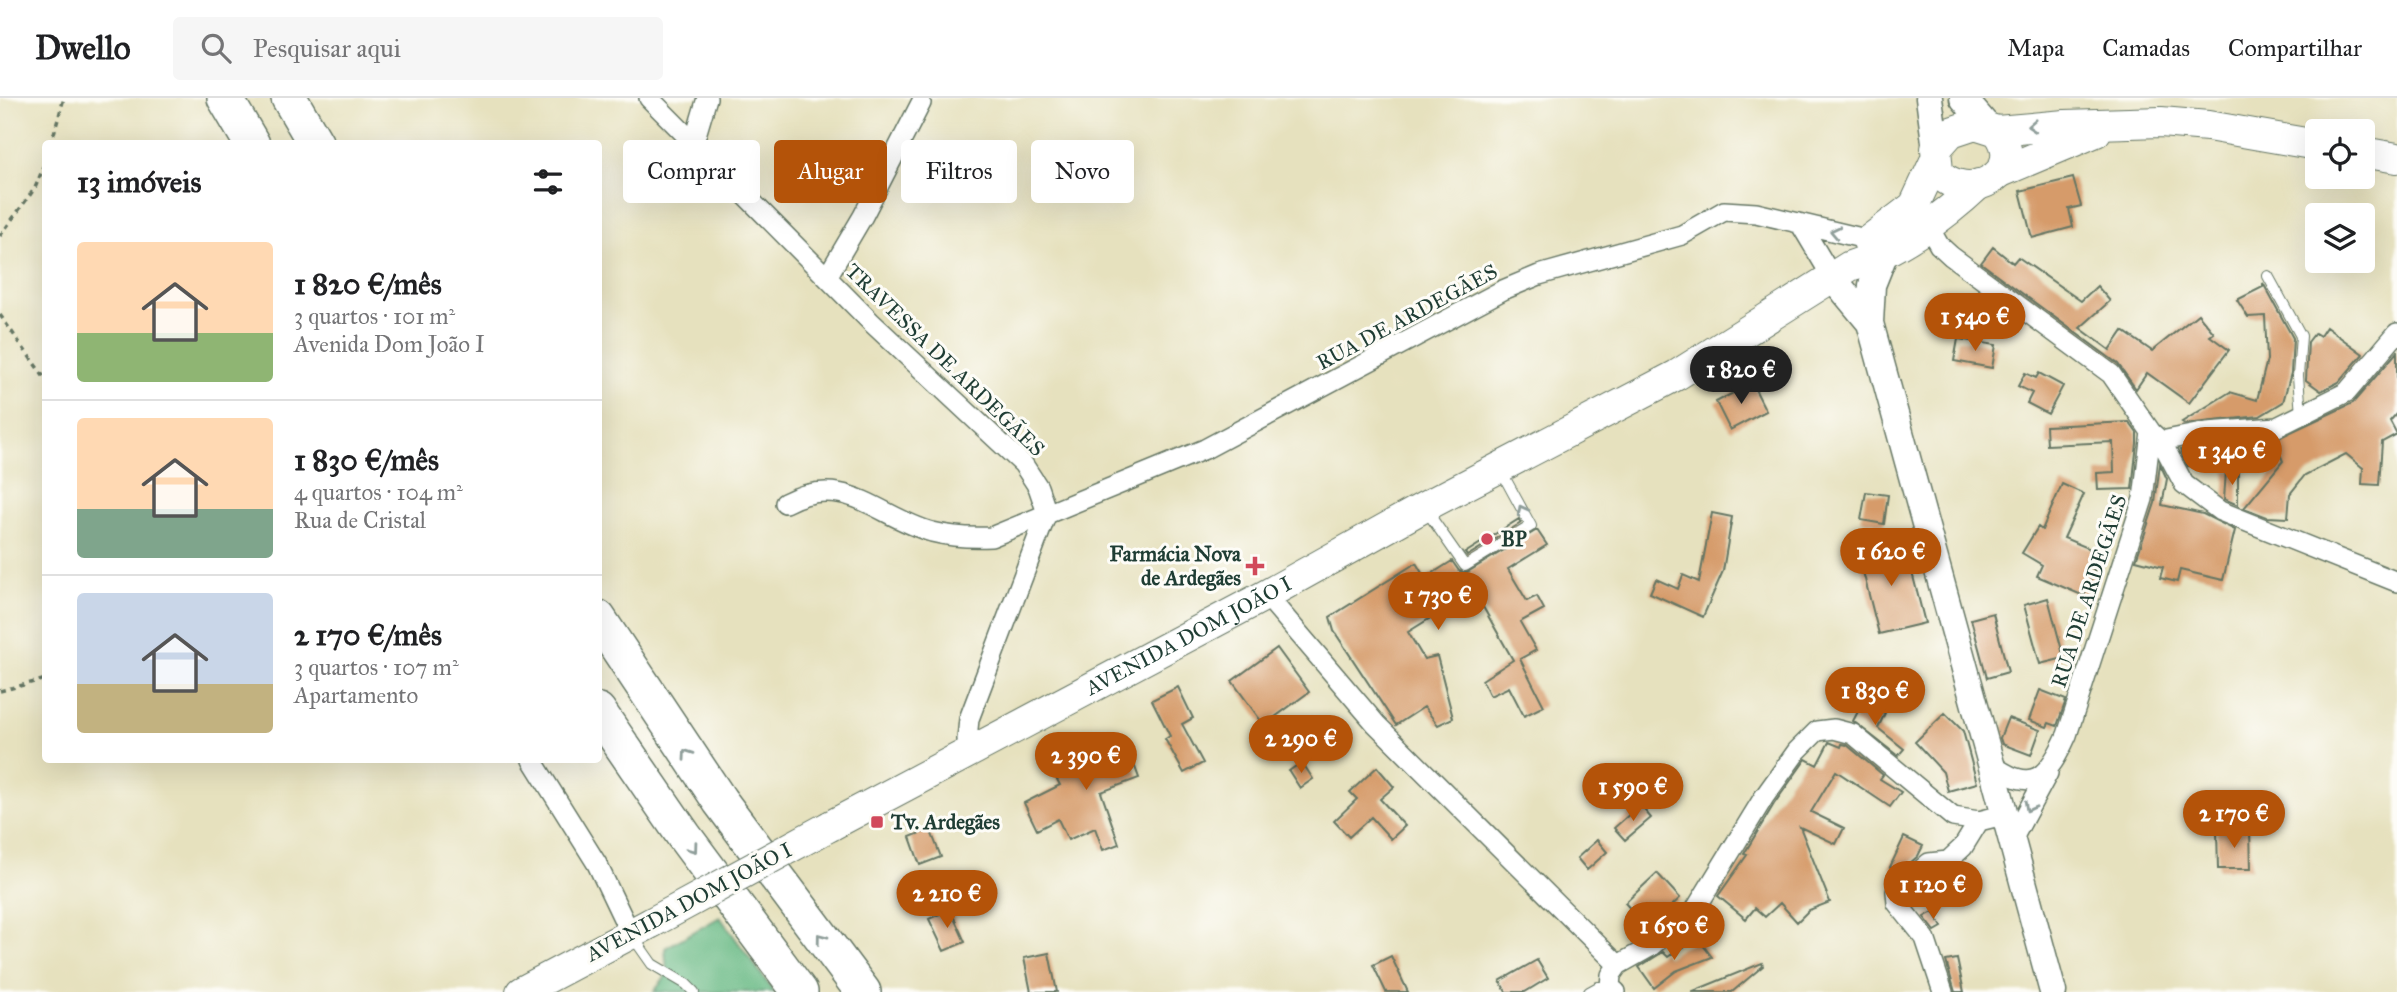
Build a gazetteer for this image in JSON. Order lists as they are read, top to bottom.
{
  "streets": {
    "main road": ["AVENIDA DOM JOÃO I"],
    "street": ["RUA DE ARDEGÃES", "TRAVESSA DE ARDEGÃES"]
  },
  "crossings": [
    ["RUA DE ARDEGÃES", "TRAVESSA DE ARDEGÃES"],
    ["RUA DE ARDEGÃES", "AVENIDA DOM JOÃO I"]
  ],
  "places": {
    "other": ["BP"],
    "health": ["Farmácia Nova de Ardegães"],
    "transit": ["Tv. Ardegães"]
  },
  "page": {
    "header": "Dwello",
    "search": "Pesquisar aqui",
    "nav": ["Mapa", "Camadas", "Compartilhar"],
    "chip": [
      "Comprar",
      "Alugar",
      "Filtros",
      "Novo"
    ],
    "heading": "13 imóveis",
    "list": [
      {
        "name": "1 820 €/mês",
        "note": "3 quartos · 101 m² · Avenida Dom João I"
      },
      {
        "name": "1 830 €/mês",
        "note": "4 quartos · 104 m² · Rua de Cristal"
      },
      {
        "name": "2 170 €/mês",
        "note": "3 quartos · 107 m² · Apartamento"
      }
    ],
    "price": [
      "1 540 €",
      "1 820 €",
      "1 340 €",
      "1 620 €",
      "1 730 €",
      "1 830 €",
      "2 290 €",
      "2 390 €",
      "1 590 €",
      "2 170 €",
      "1 120 €",
      "2 210 €",
      "1 650 €"
    ]
  }
}
